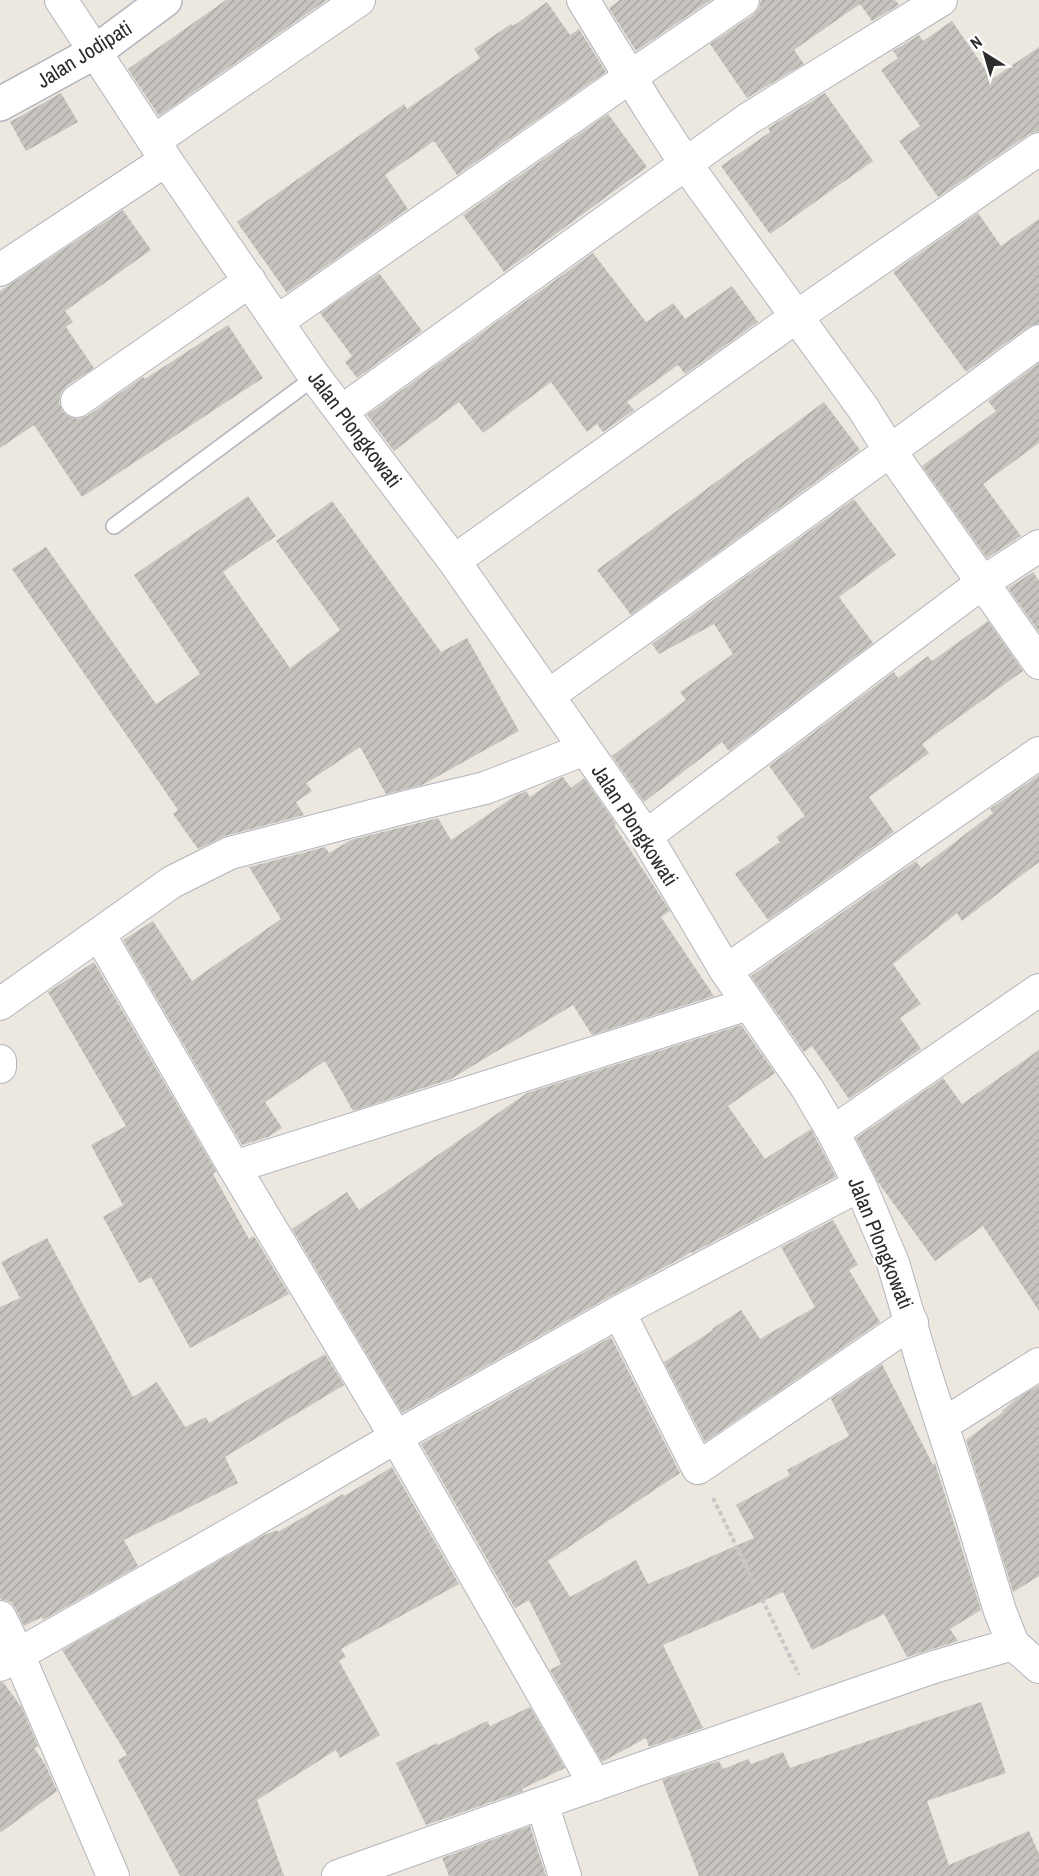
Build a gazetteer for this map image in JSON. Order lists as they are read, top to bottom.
{
  "streets": {
    "street": ["Jalan Jodipati", "Jalan Plongkowati"]
  },
  "crossings": [
    ["Jalan Jodipati", "Jalan Plongkowati"]
  ],
  "north": "top left"
}
